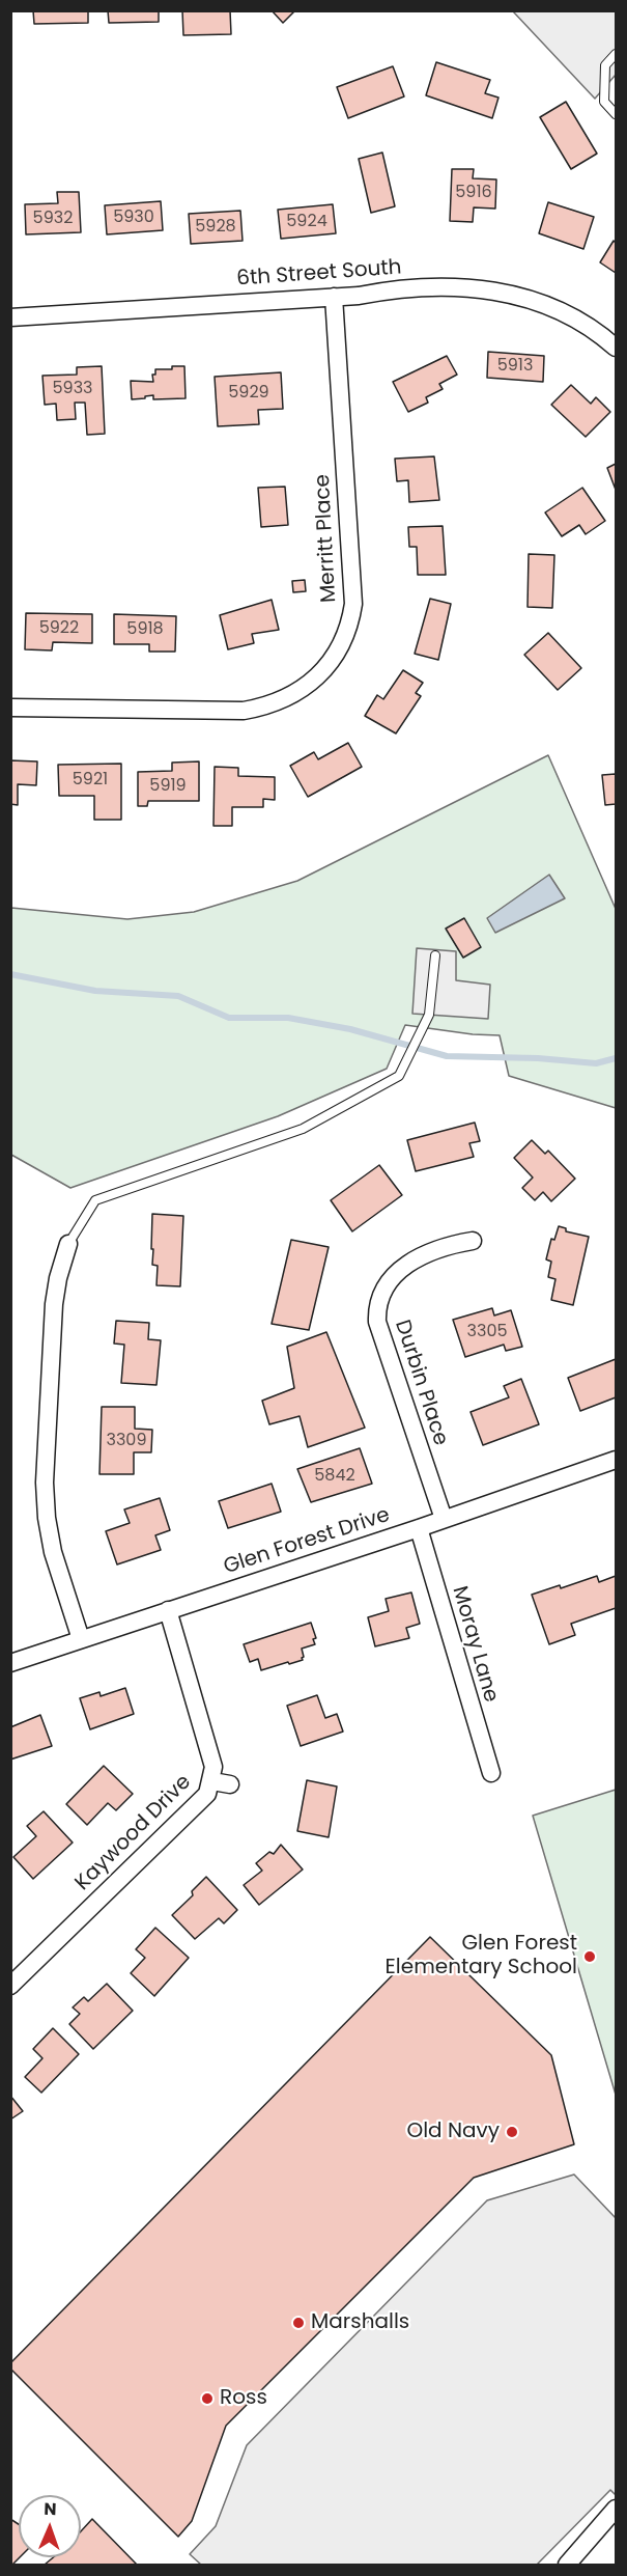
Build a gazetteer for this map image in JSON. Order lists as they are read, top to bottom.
{
  "streets": {
    "street": [
      "6th Street South",
      "Merritt Place",
      "Durbin Place",
      "Glen Forest Drive",
      "Moray Lane",
      "Kaywood Drive"
    ]
  },
  "crossings": [
    ["6th Street South", "Merritt Place"],
    ["Durbin Place", "Glen Forest Drive"],
    ["Glen Forest Drive", "Moray Lane"],
    ["Glen Forest Drive", "Kaywood Drive"]
  ],
  "places": [
    "Glen Forest Elementary School",
    "Old Navy",
    "Marshalls",
    "Ross"
  ],
  "house_numbers": [
    "5916",
    "5930",
    "5932",
    "5924",
    "5928",
    "5913",
    "5933",
    "5929",
    "5922",
    "5918",
    "5921",
    "5919",
    "3305",
    "3309",
    "5842"
  ],
  "north": "top"
}
